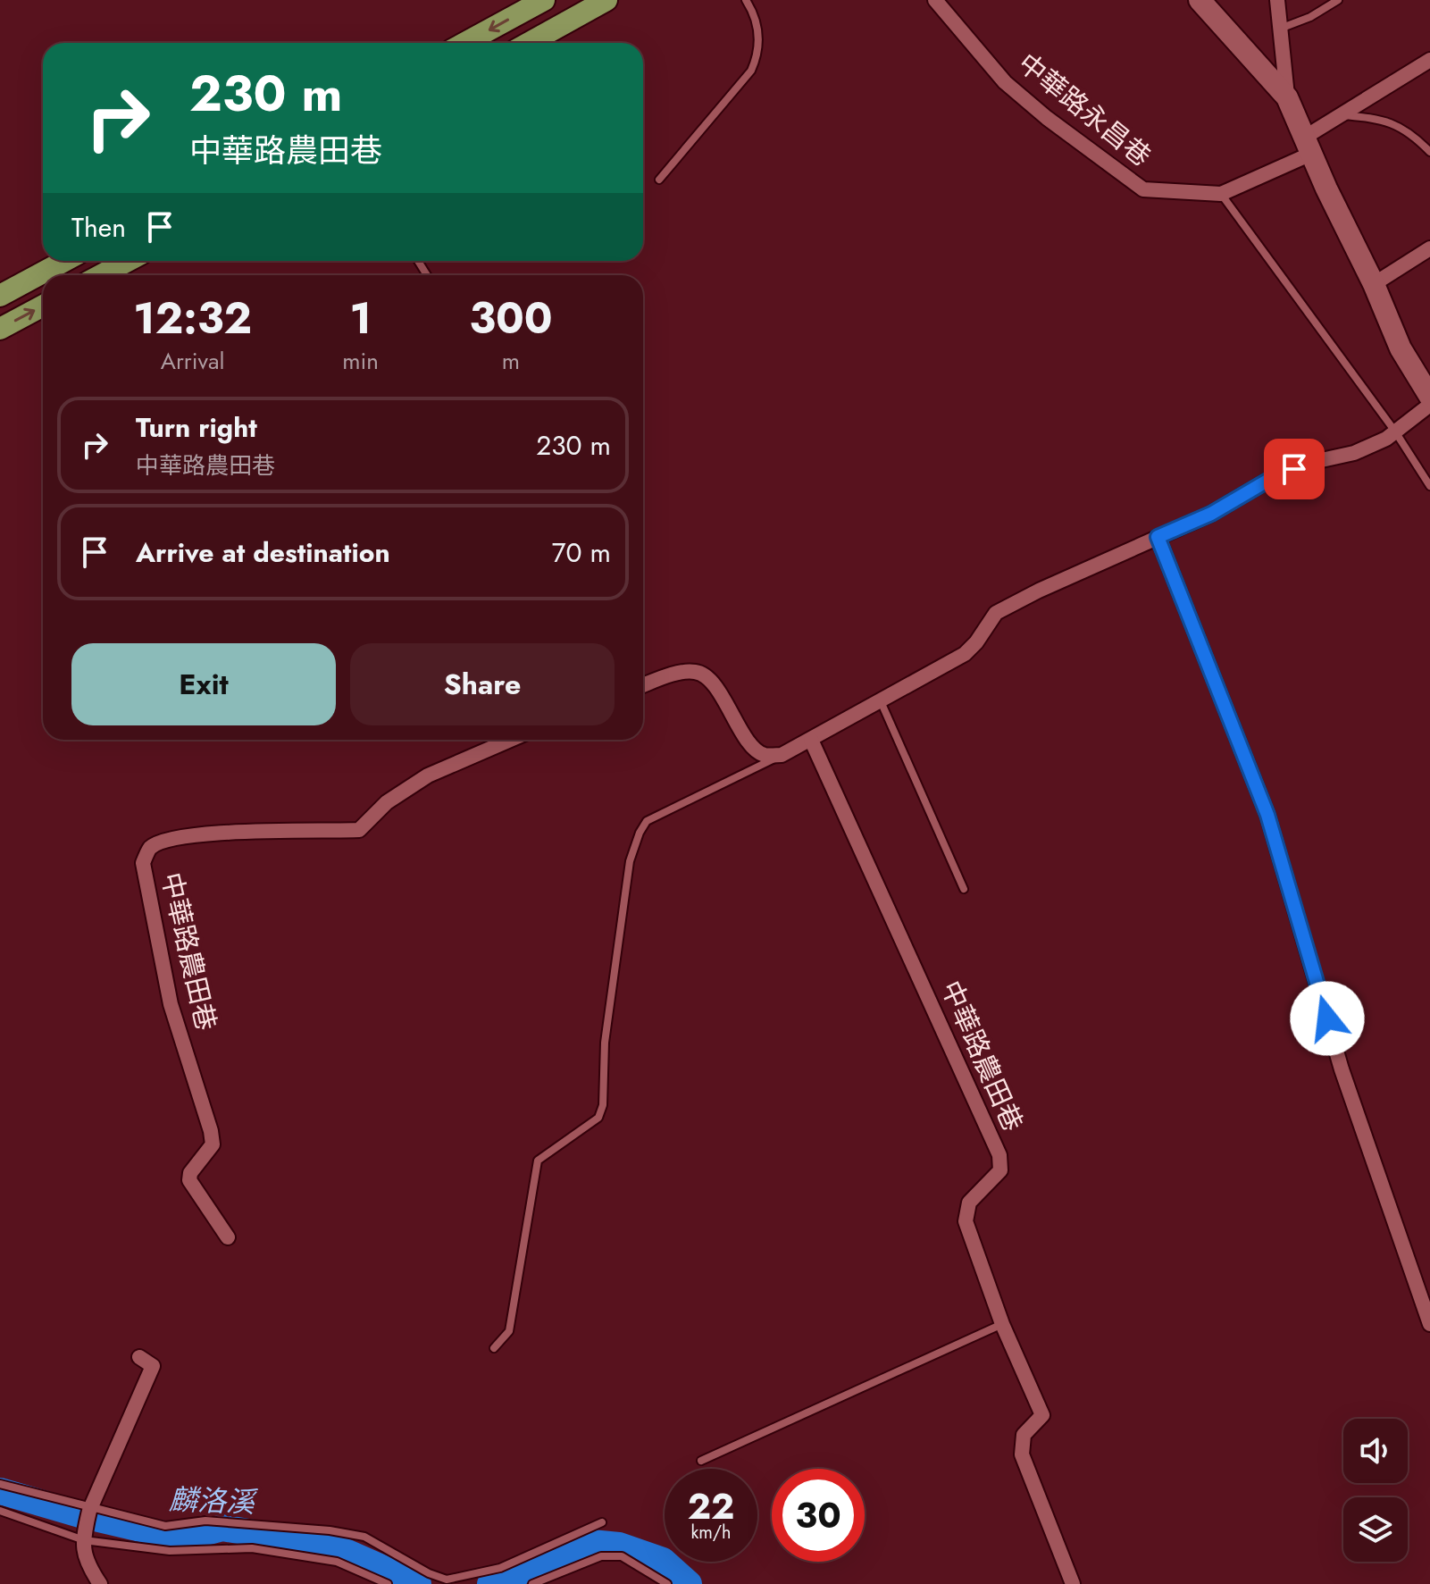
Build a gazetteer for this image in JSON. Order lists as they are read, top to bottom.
{
  "streets": {
    "street": ["中華路永昌巷", "中華路農田巷"]
  },
  "water": ["麟洛溪"],
  "page": {
    "turn": ["230 m", "中華路農田巷"],
    "then": "Then",
    "eta": [
      "12:32",
      "Arrival",
      "1",
      "min",
      "300",
      "m"
    ],
    "list": [
      {
        "name": "Turn right",
        "note": "中華路農田巷",
        "value": "230 m"
      },
      {
        "name": "Arrive at destination",
        "value": "70 m"
      }
    ],
    "buttons": ["Exit", "Share"],
    "speed": "22 km/h",
    "limit": "30"
  }
}
